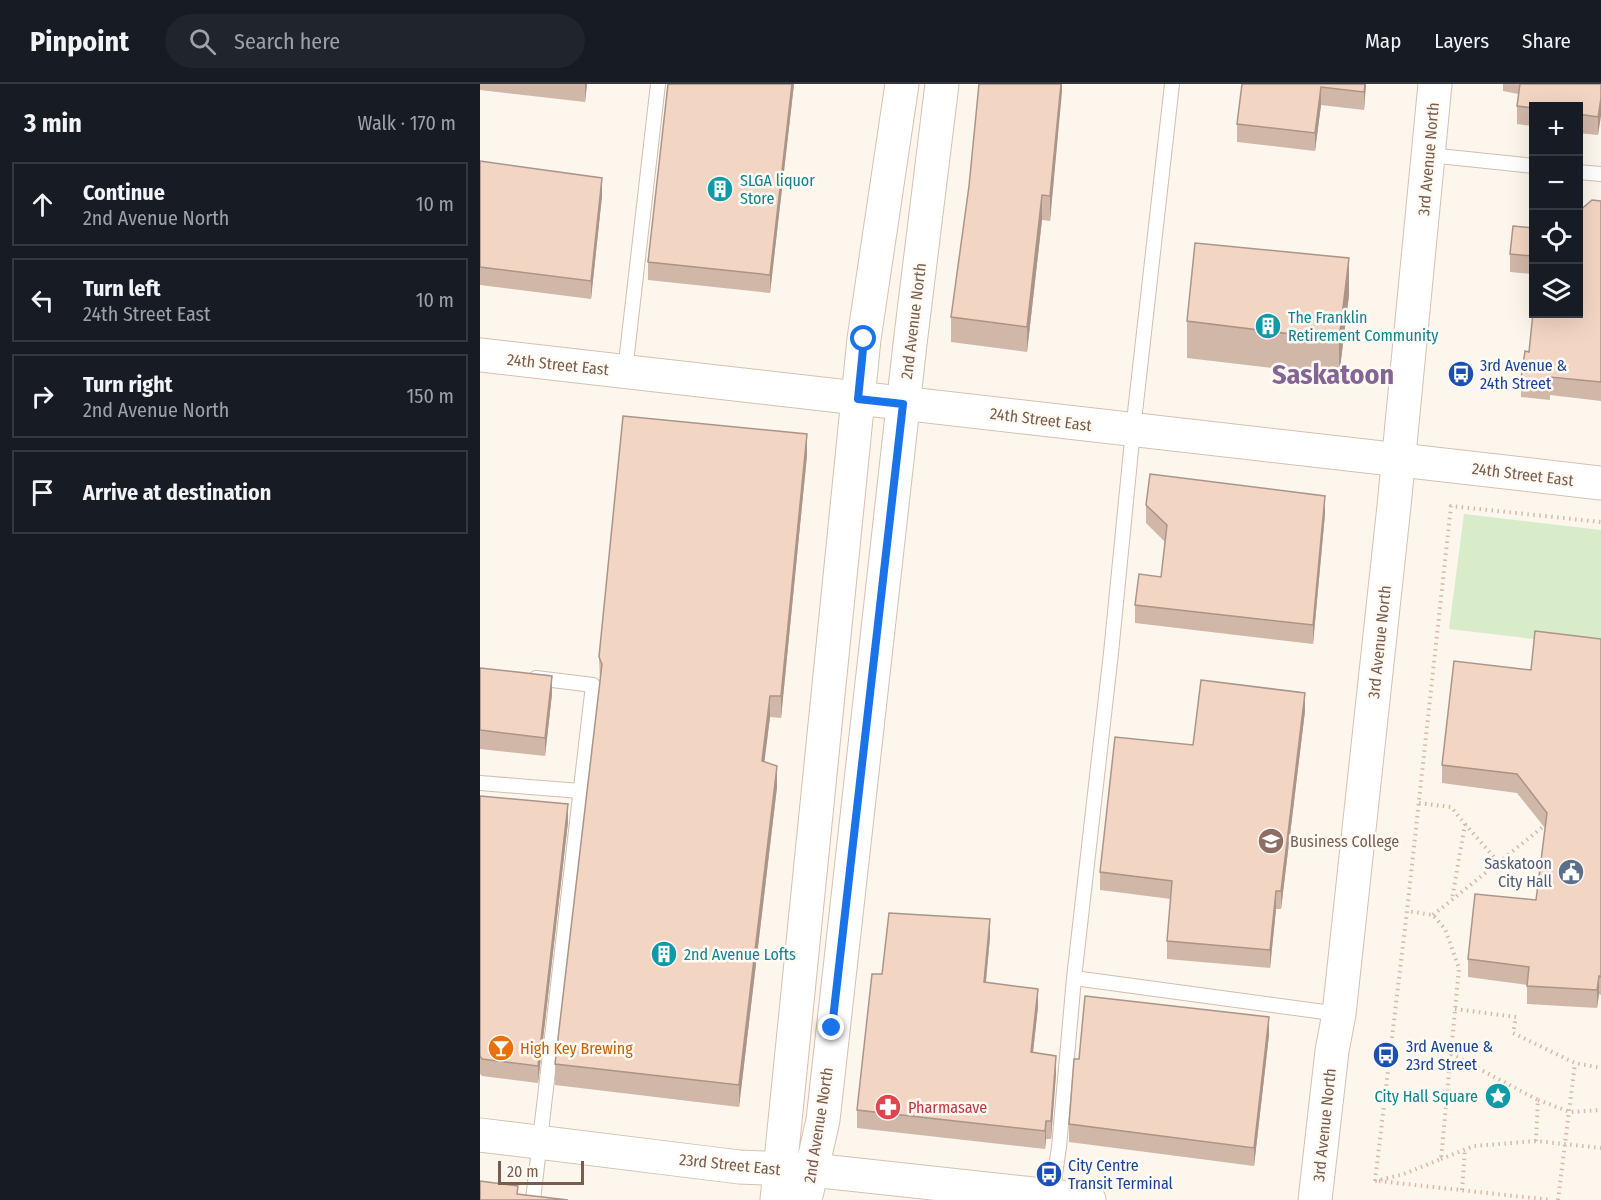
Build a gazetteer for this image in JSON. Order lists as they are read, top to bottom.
{
  "streets": {
    "street": [
      "3rd Avenue North",
      "2nd Avenue North",
      "24th Street East",
      "23rd Street East"
    ]
  },
  "crossings": [
    ["3rd Avenue North", "24th Street East"],
    ["2nd Avenue North", "24th Street East"],
    ["2nd Avenue North", "23rd Street East"]
  ],
  "districts": ["Saskatoon"],
  "places": {
    "building": ["SLGA liquor Store", "The Franklin Retirement Community", "2nd Avenue Lofts"],
    "bus stop": ["3rd Avenue & 24th Street", "3rd Avenue & 23rd Street", "City Centre Transit Terminal"],
    "school or university": ["Business College"],
    "public building": ["Saskatoon City Hall"],
    "bar": ["High Key Brewing"],
    "place": ["City Hall Square"],
    "pharmacy": ["Pharmasave"]
  },
  "scale_bar": "20 m",
  "page": {
    "header": "Pinpoint",
    "search": "Search here",
    "nav": ["Map", "Layers", "Share"],
    "heading": ["3 min", "Walk · 170 m"],
    "map_buttons": ["+", "−"],
    "list": [
      ["Continue", "2nd Avenue North", "10 m"],
      ["Turn left", "24th Street East", "10 m"],
      ["Turn right", "2nd Avenue North", "150 m"],
      "Arrive at destination"
    ],
    "scale": "20 m"
  }
}
